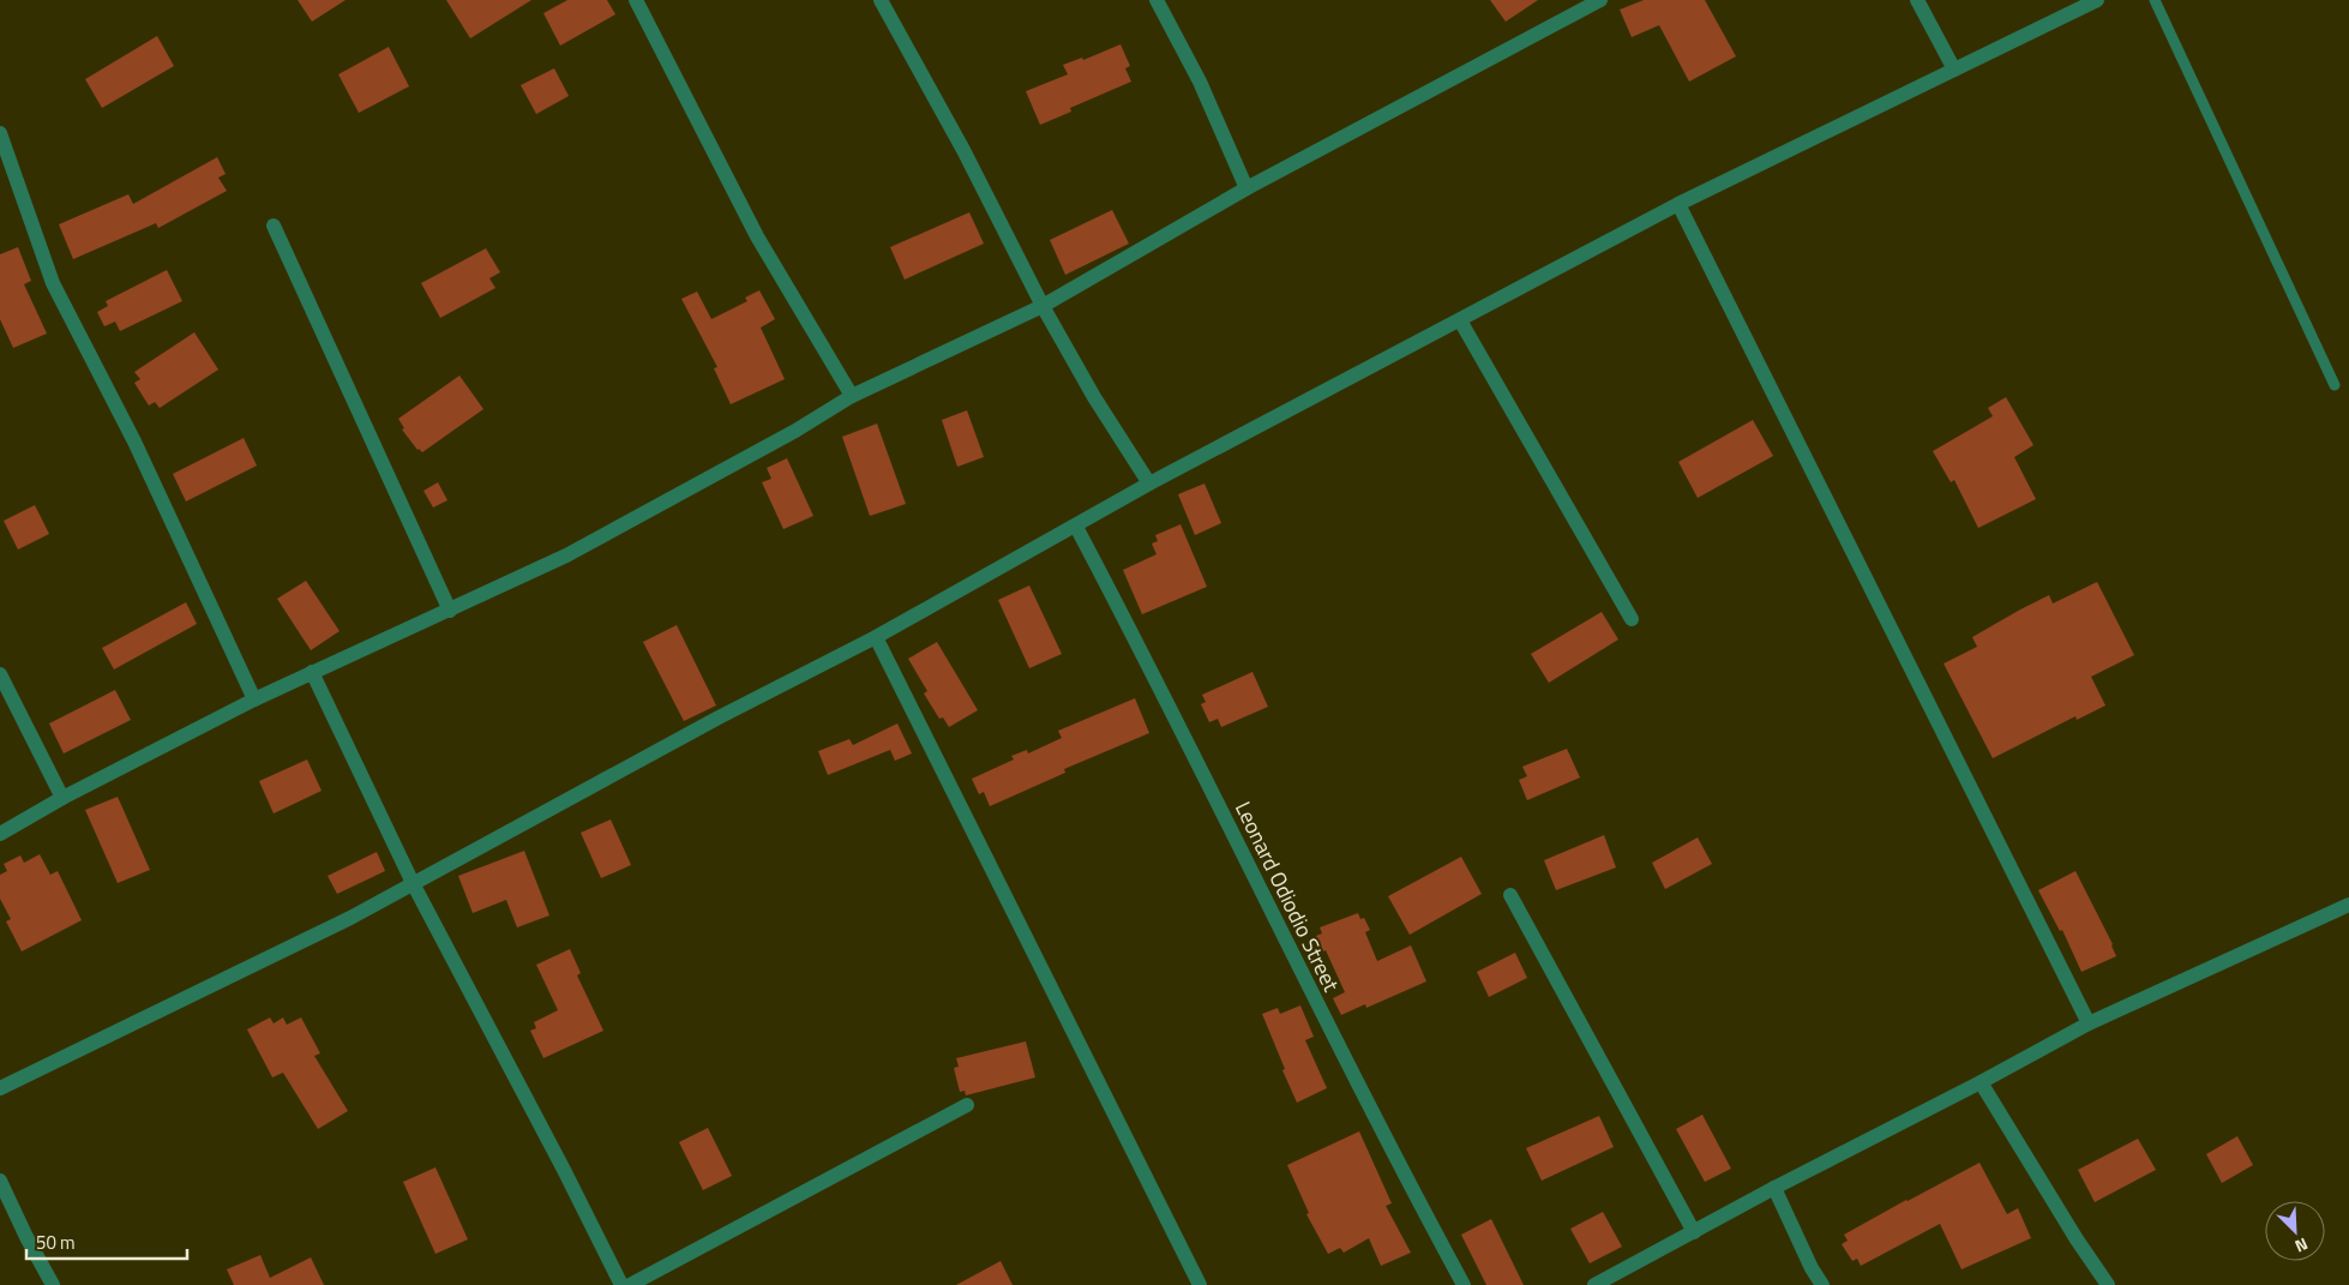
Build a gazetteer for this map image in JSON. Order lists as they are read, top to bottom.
{
  "streets": {
    "street": ["Leonard Odiodio Street"]
  },
  "scale_bar": "50 m",
  "north": "bottom right"
}
